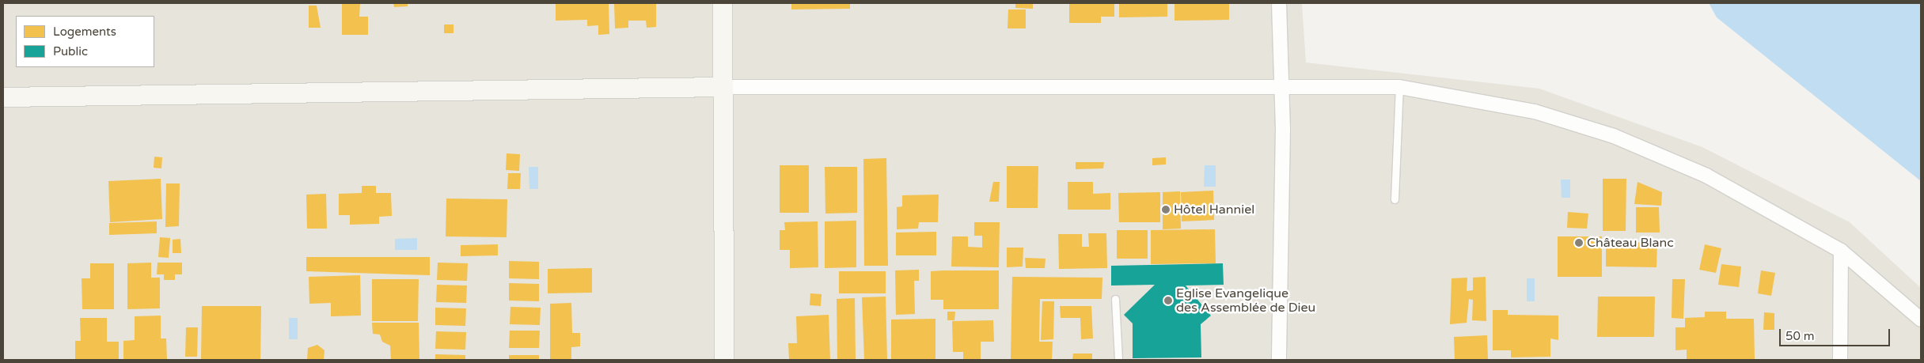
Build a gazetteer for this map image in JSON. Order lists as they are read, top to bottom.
{
  "places": ["Hôtel Hanniel", "Château Blanc", "Eglise Evangelique des Assemblée de Dieu"],
  "legend": ["Logements", "Public"],
  "scale_bar": "50 m"
}
